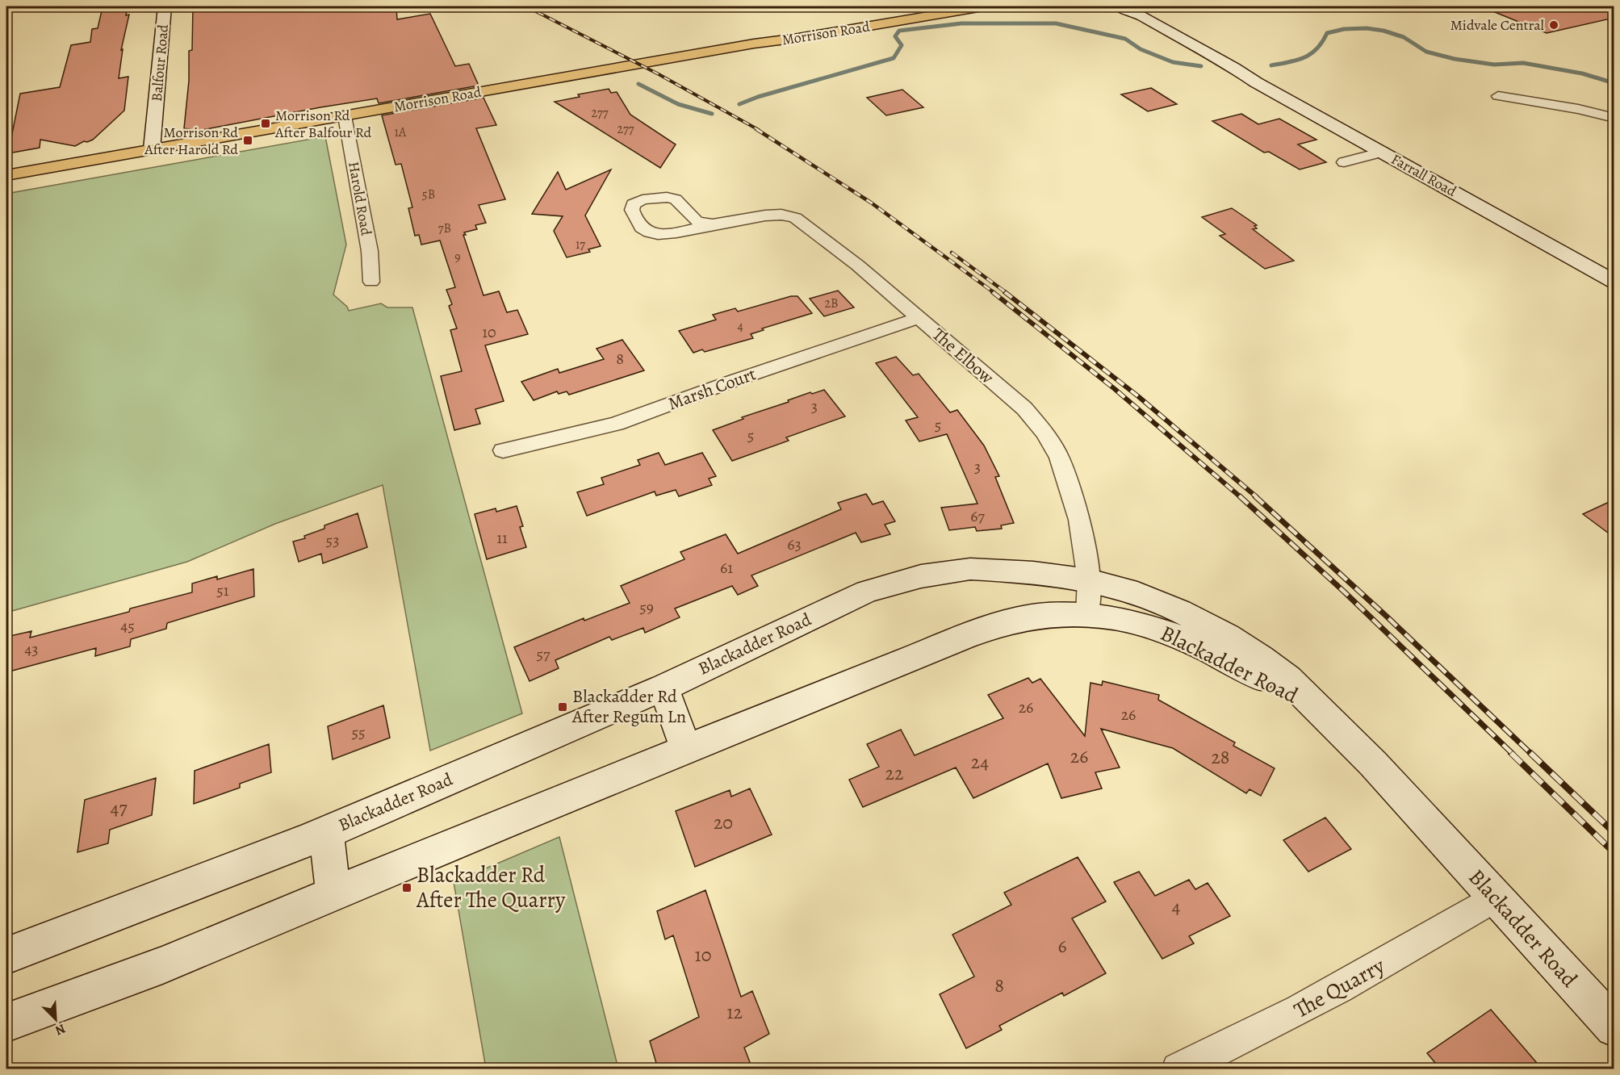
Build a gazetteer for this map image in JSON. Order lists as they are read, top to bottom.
{
  "streets": {
    "main road": ["Morrison Road"],
    "street": [
      "Balfour Road",
      "Farrall Road",
      "Harold Road",
      "The Elbow",
      "Marsh Court",
      "Blackadder Road",
      "The Quarry"
    ]
  },
  "crossings": [
    ["Morrison Road", "Balfour Road"],
    ["Morrison Road", "Harold Road"],
    ["The Elbow", "Marsh Court"],
    ["The Elbow", "Blackadder Road"],
    ["Blackadder Road", "The Quarry"]
  ],
  "places": {
    "other": ["Midvale Central"],
    "transit": [
      "Morrison Rd After Balfour Rd",
      "Morrison Rd After Harold Rd",
      "Blackadder Rd After Regum Ln",
      "Blackadder Rd After The Quarry"
    ]
  },
  "house_numbers": [
    "277",
    "277",
    "1A",
    "5B",
    "7B",
    "17",
    "9",
    "2B",
    "4",
    "10",
    "8",
    "3",
    "5",
    "5",
    "3",
    "67",
    "11",
    "53",
    "63",
    "61",
    "51",
    "59",
    "45",
    "43",
    "57",
    "26",
    "26",
    "55",
    "26",
    "28",
    "24",
    "22",
    "47",
    "20",
    "4",
    "6",
    "10",
    "8",
    "12"
  ],
  "north": "bottom right"
}
